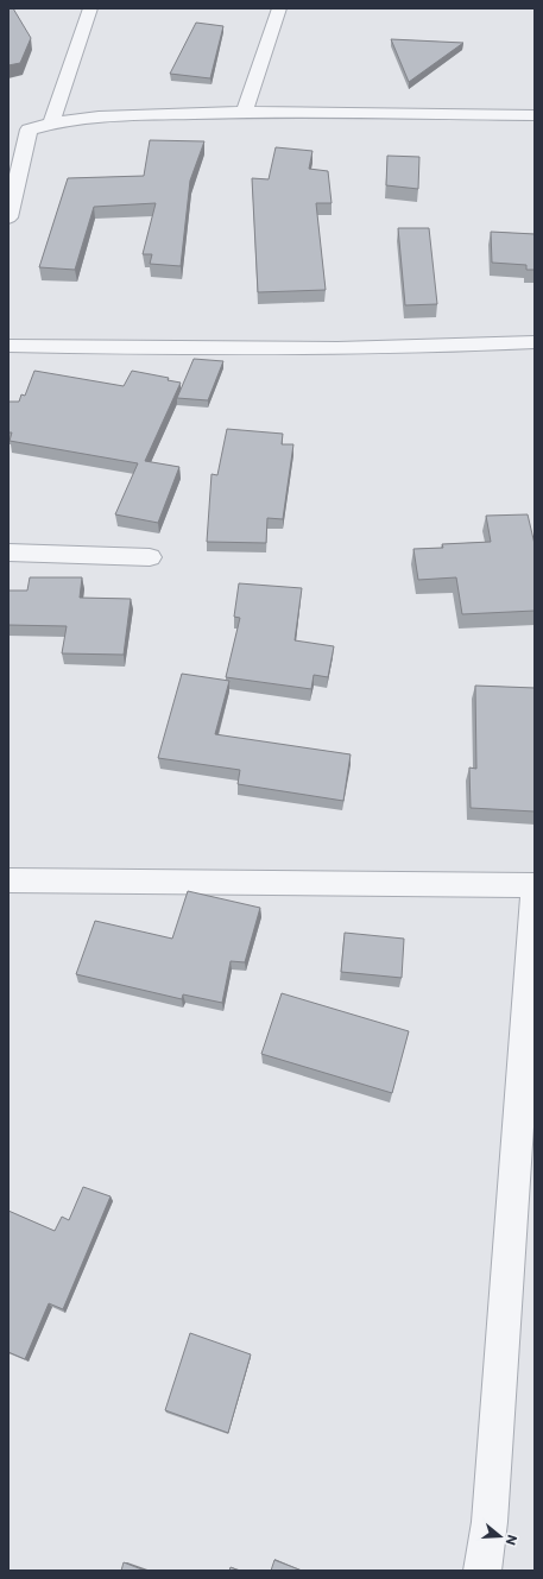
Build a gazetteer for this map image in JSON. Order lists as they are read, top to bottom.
{
  "north": "right"
}
